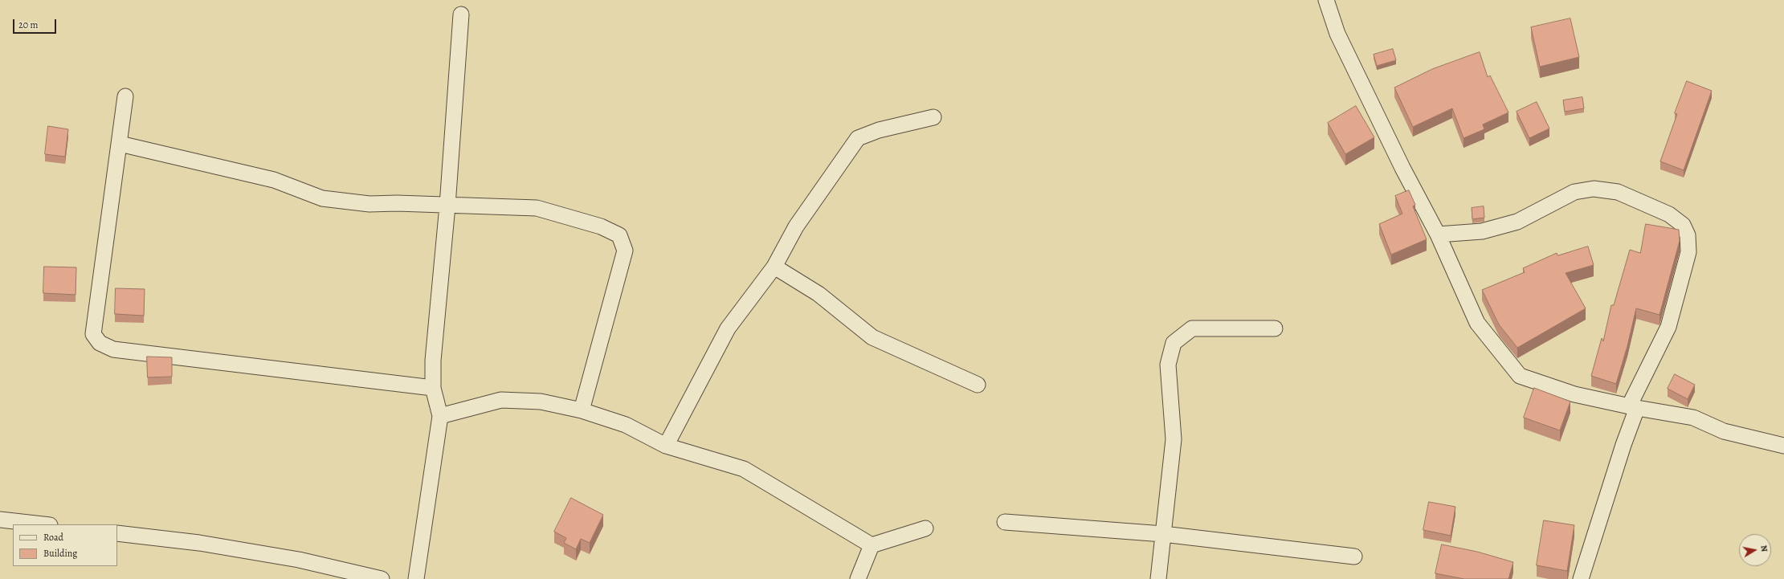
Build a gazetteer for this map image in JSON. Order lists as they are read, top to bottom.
{
  "legend": ["Road", "Building"],
  "scale_bar": "20 m",
  "north": "right"
}
